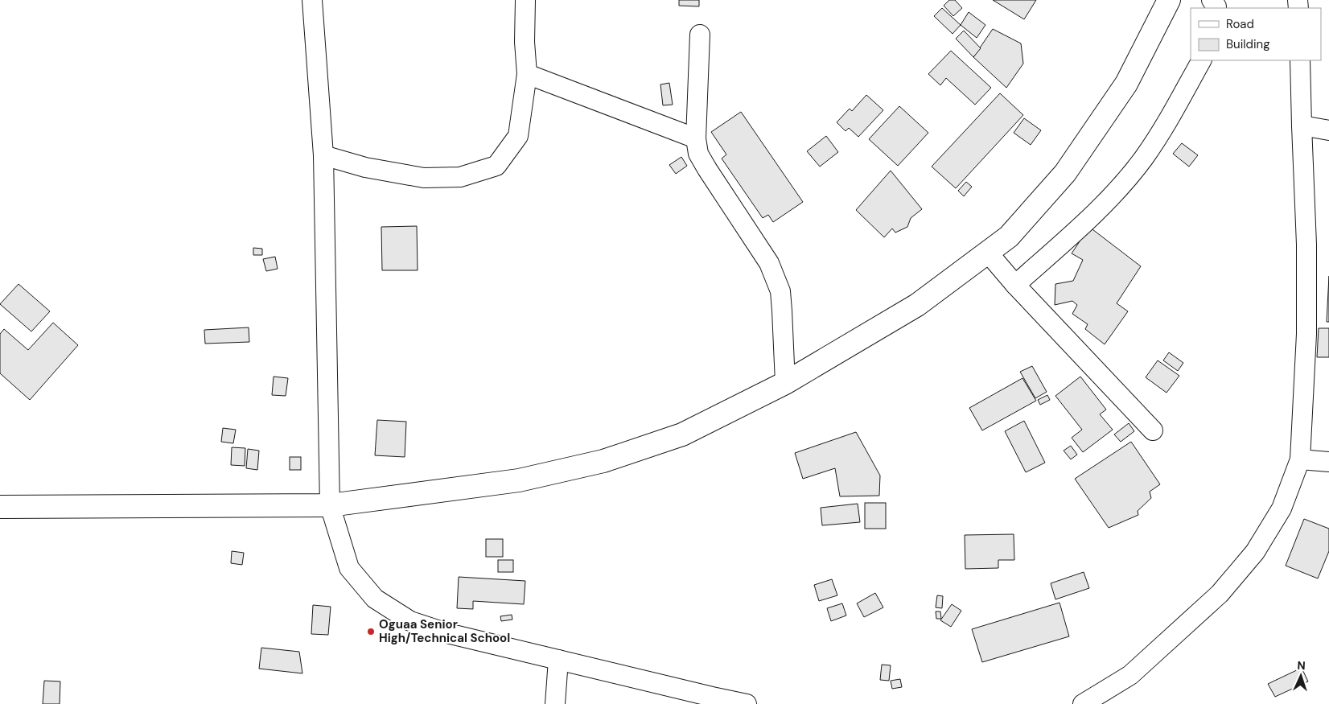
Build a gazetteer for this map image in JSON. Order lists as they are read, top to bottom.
{
  "places": ["Oguaa Senior High/Technical School"],
  "legend": ["Road", "Building"],
  "north": "top"
}
